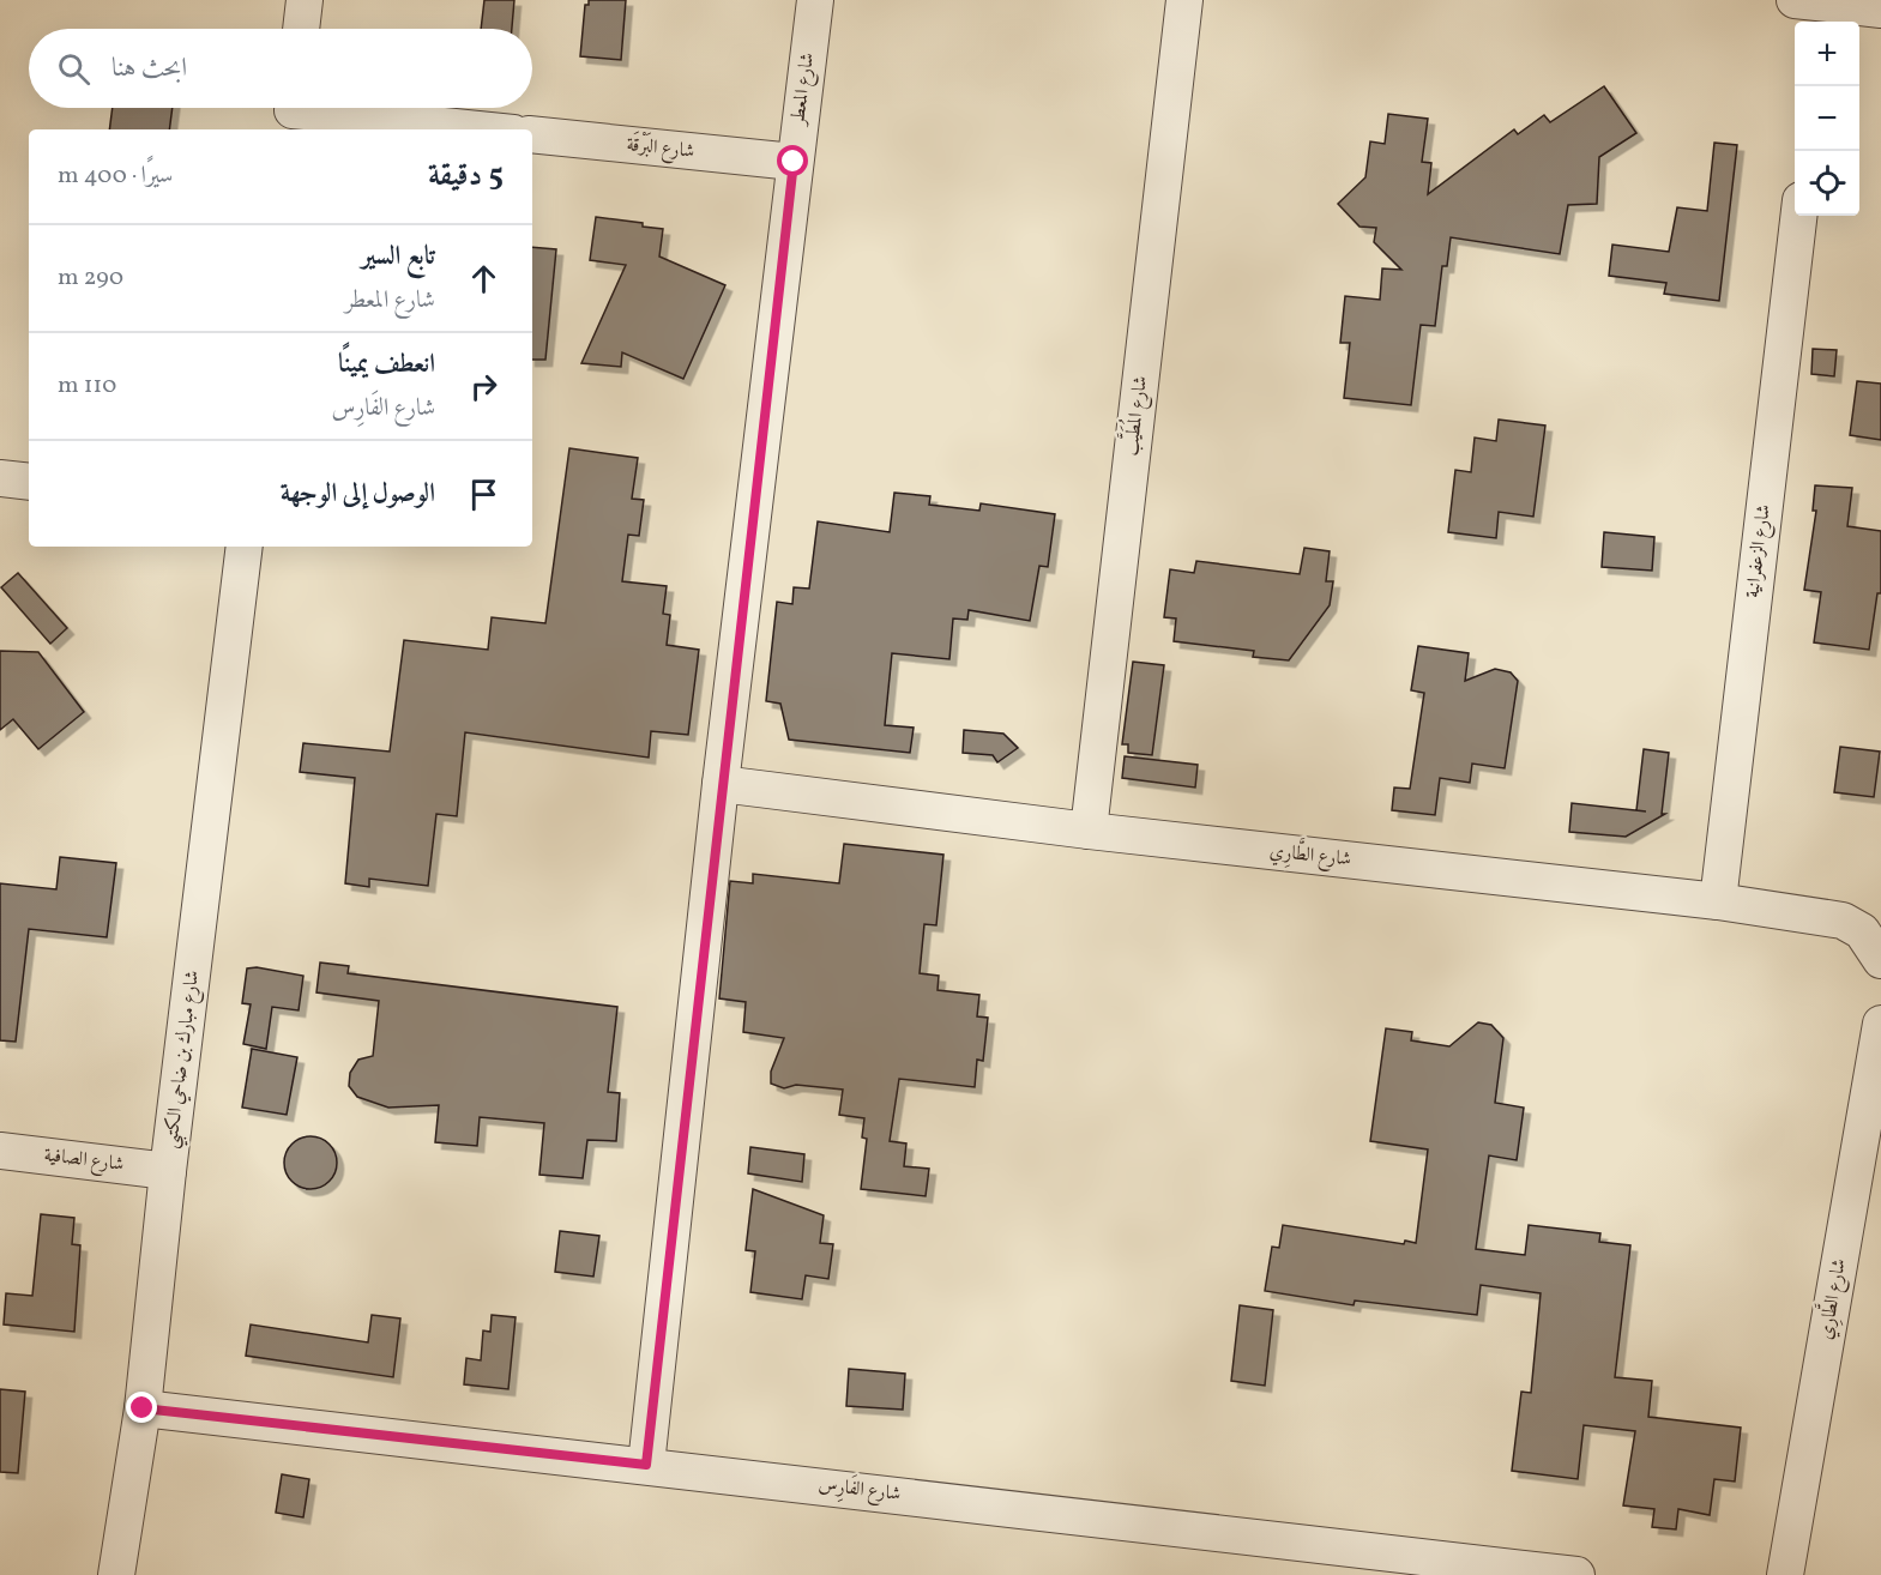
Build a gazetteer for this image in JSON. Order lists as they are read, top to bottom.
{
  "streets": {
    "street": [
      "شارع المعطر",
      "شارع البَرْقَة",
      "شارع المُطَيَّب",
      "شارع الزعفرانية",
      "شارع الطَّارِي",
      "شارع مبارك بن ضاحي الكتبي",
      "شارع الصافية",
      "شارع الفَارِس"
    ]
  },
  "crossings": [
    ["شارع المعطر", "شارع البَرْقَة"],
    ["شارع المعطر", "شارع الطَّارِي"],
    ["شارع المعطر", "شارع الفَارِس"],
    ["شارع المُطَيَّب", "شارع الطَّارِي"],
    ["شارع الزعفرانية", "شارع الطَّارِي"],
    ["شارع مبارك بن ضاحي الكتبي", "شارع الصافية"],
    ["شارع مبارك بن ضاحي الكتبي", "شارع الفَارِس"]
  ],
  "page": {
    "map_buttons": ["+", "−"],
    "search": "ابحث هنا",
    "heading": ["5 دقيقة", "سيرًا · 400 m"],
    "list": [
      ["تابع السير", "شارع المعطر", "290 m"],
      ["انعطف يمينًا", "شارع الفَارِس", "110 m"],
      "الوصول إلى الوجهة"
    ]
  }
}
